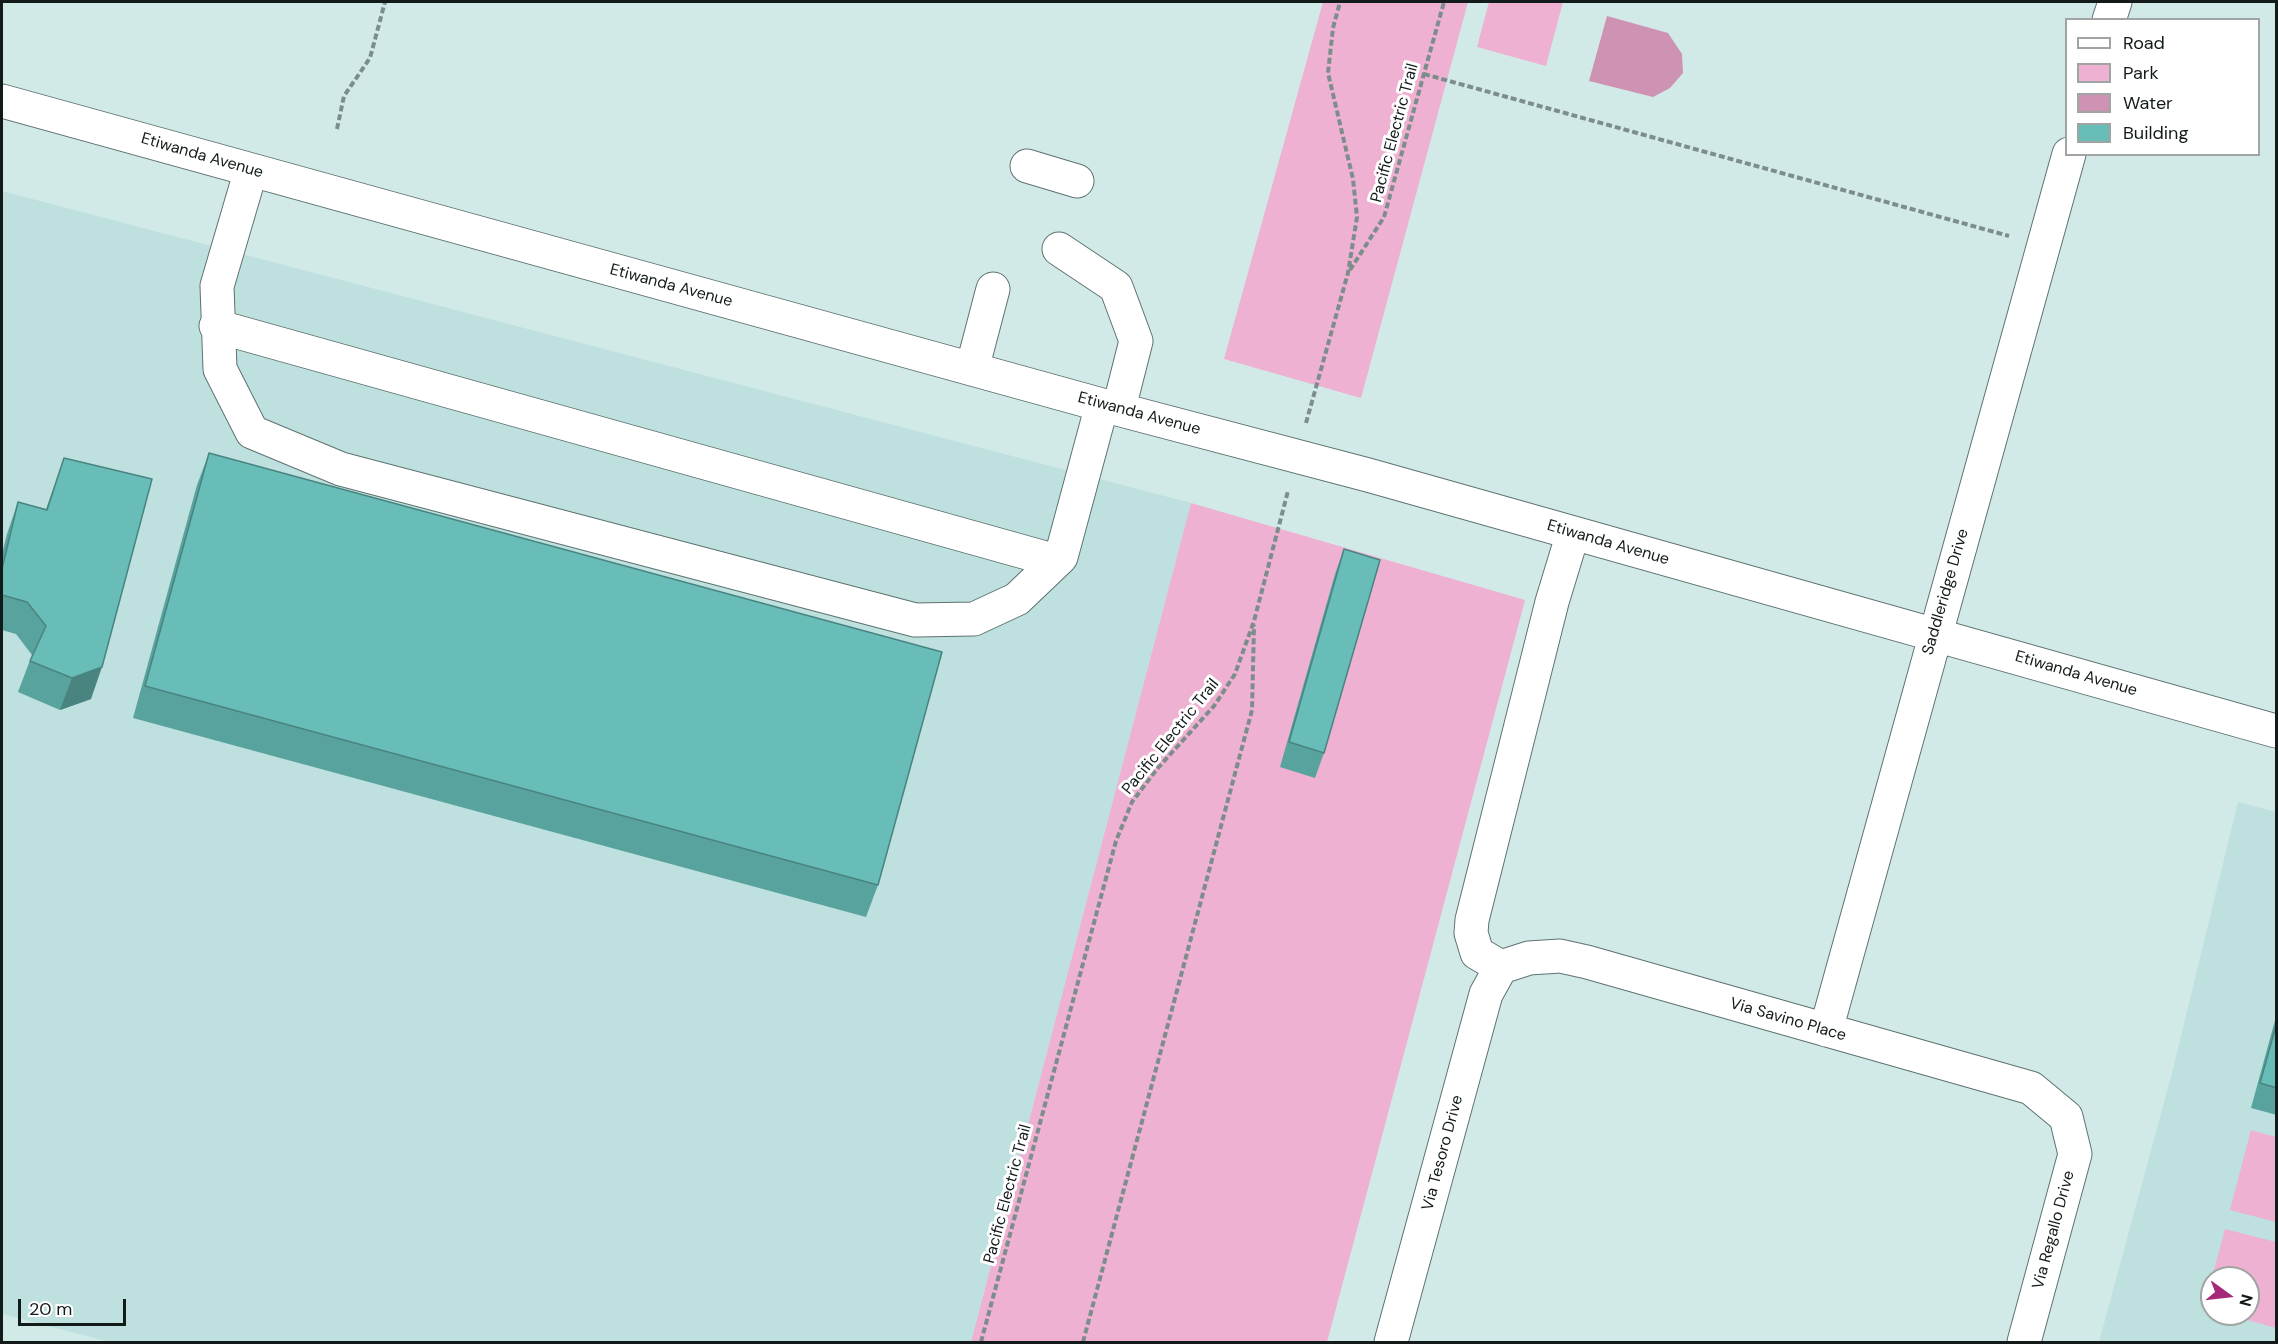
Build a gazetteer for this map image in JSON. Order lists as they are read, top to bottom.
{
  "streets": {
    "street": [
      "Etiwanda Avenue",
      "Saddleridge Drive",
      "Via Savino Place",
      "Via Tesoro Drive",
      "Via Regallo Drive"
    ],
    "path": ["Pacific Electric Trail"]
  },
  "crossings": [
    ["Etiwanda Avenue", "Saddleridge Drive"],
    ["Saddleridge Drive", "Via Savino Place"],
    ["Via Savino Place", "Via Tesoro Drive"],
    ["Via Savino Place", "Via Regallo Drive"]
  ],
  "legend": [
    "Road",
    "Park",
    "Water",
    "Building"
  ],
  "scale_bar": "20 m",
  "north": "right"
}
